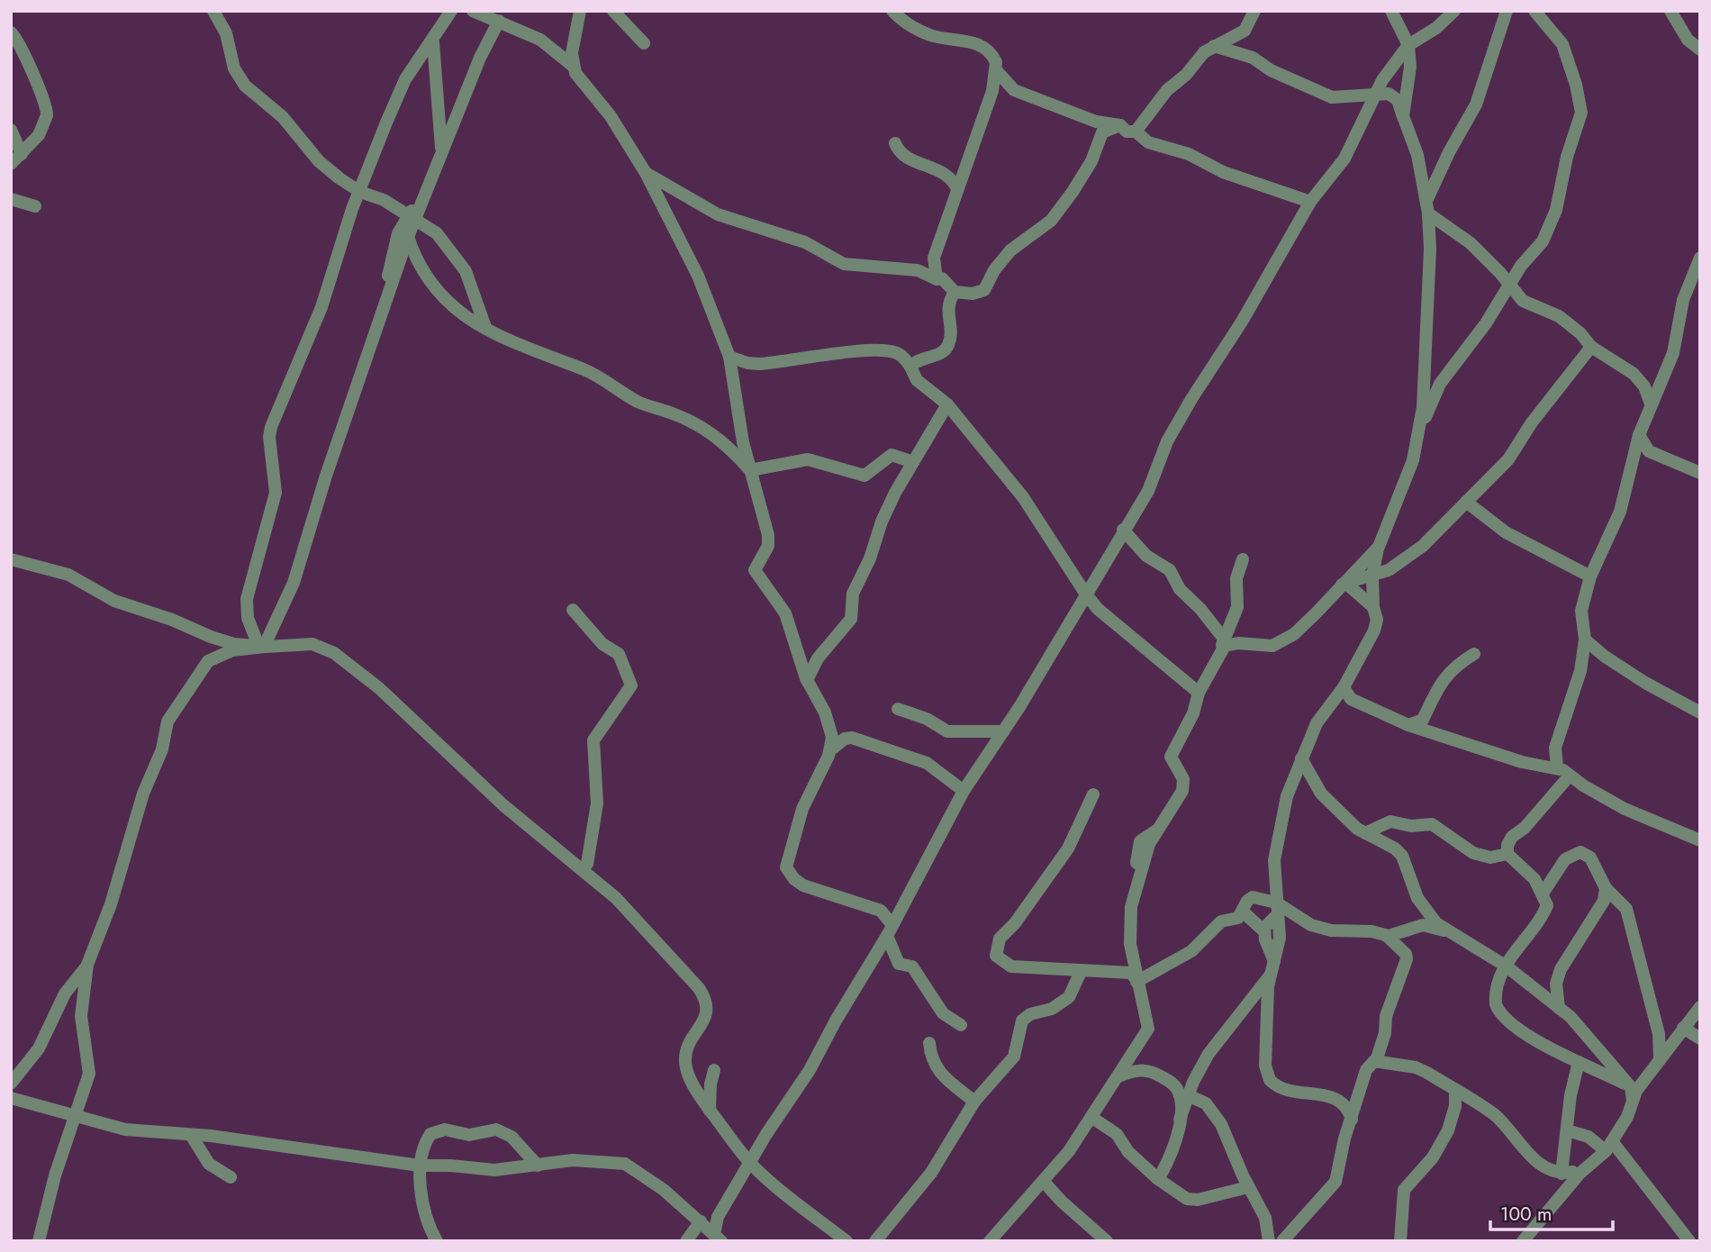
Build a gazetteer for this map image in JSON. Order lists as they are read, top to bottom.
{
  "scale_bar": "100 m"
}
